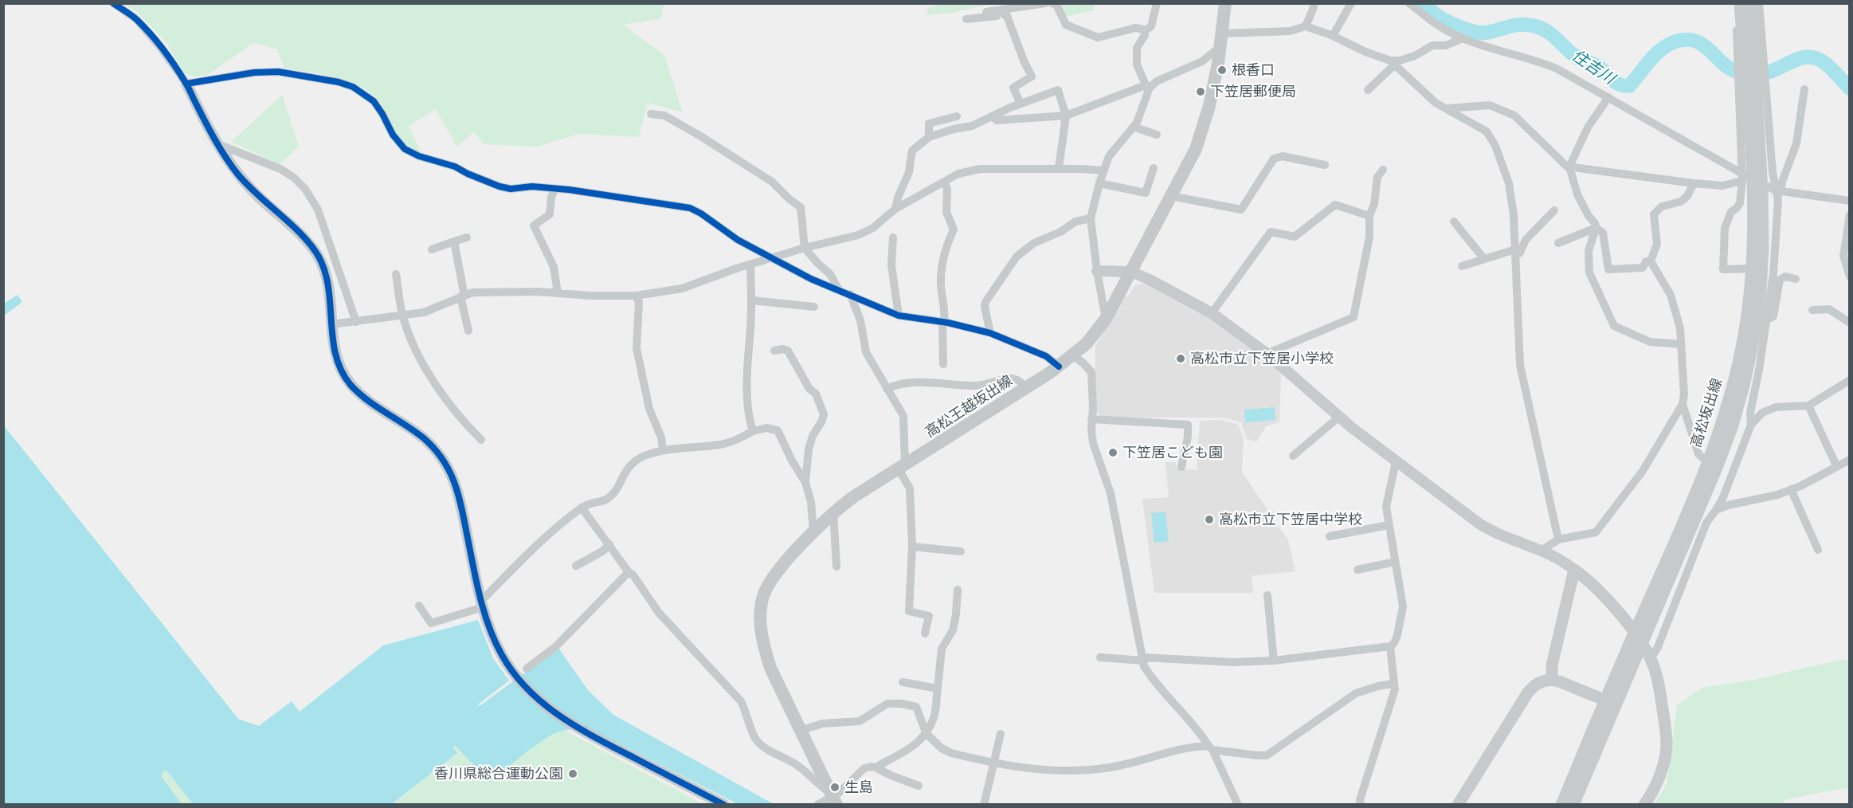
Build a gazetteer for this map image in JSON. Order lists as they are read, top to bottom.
{
  "streets": {
    "main road": ["高松王越坂出線", "高松坂出線"]
  },
  "water": ["住吉川"],
  "places": [
    "根香口",
    "下笠居郵便局",
    "高松市立下笠居小学校",
    "下笠居こども園",
    "高松市立下笠居中学校",
    "香川県総合運動公園",
    "生島"
  ]
}
